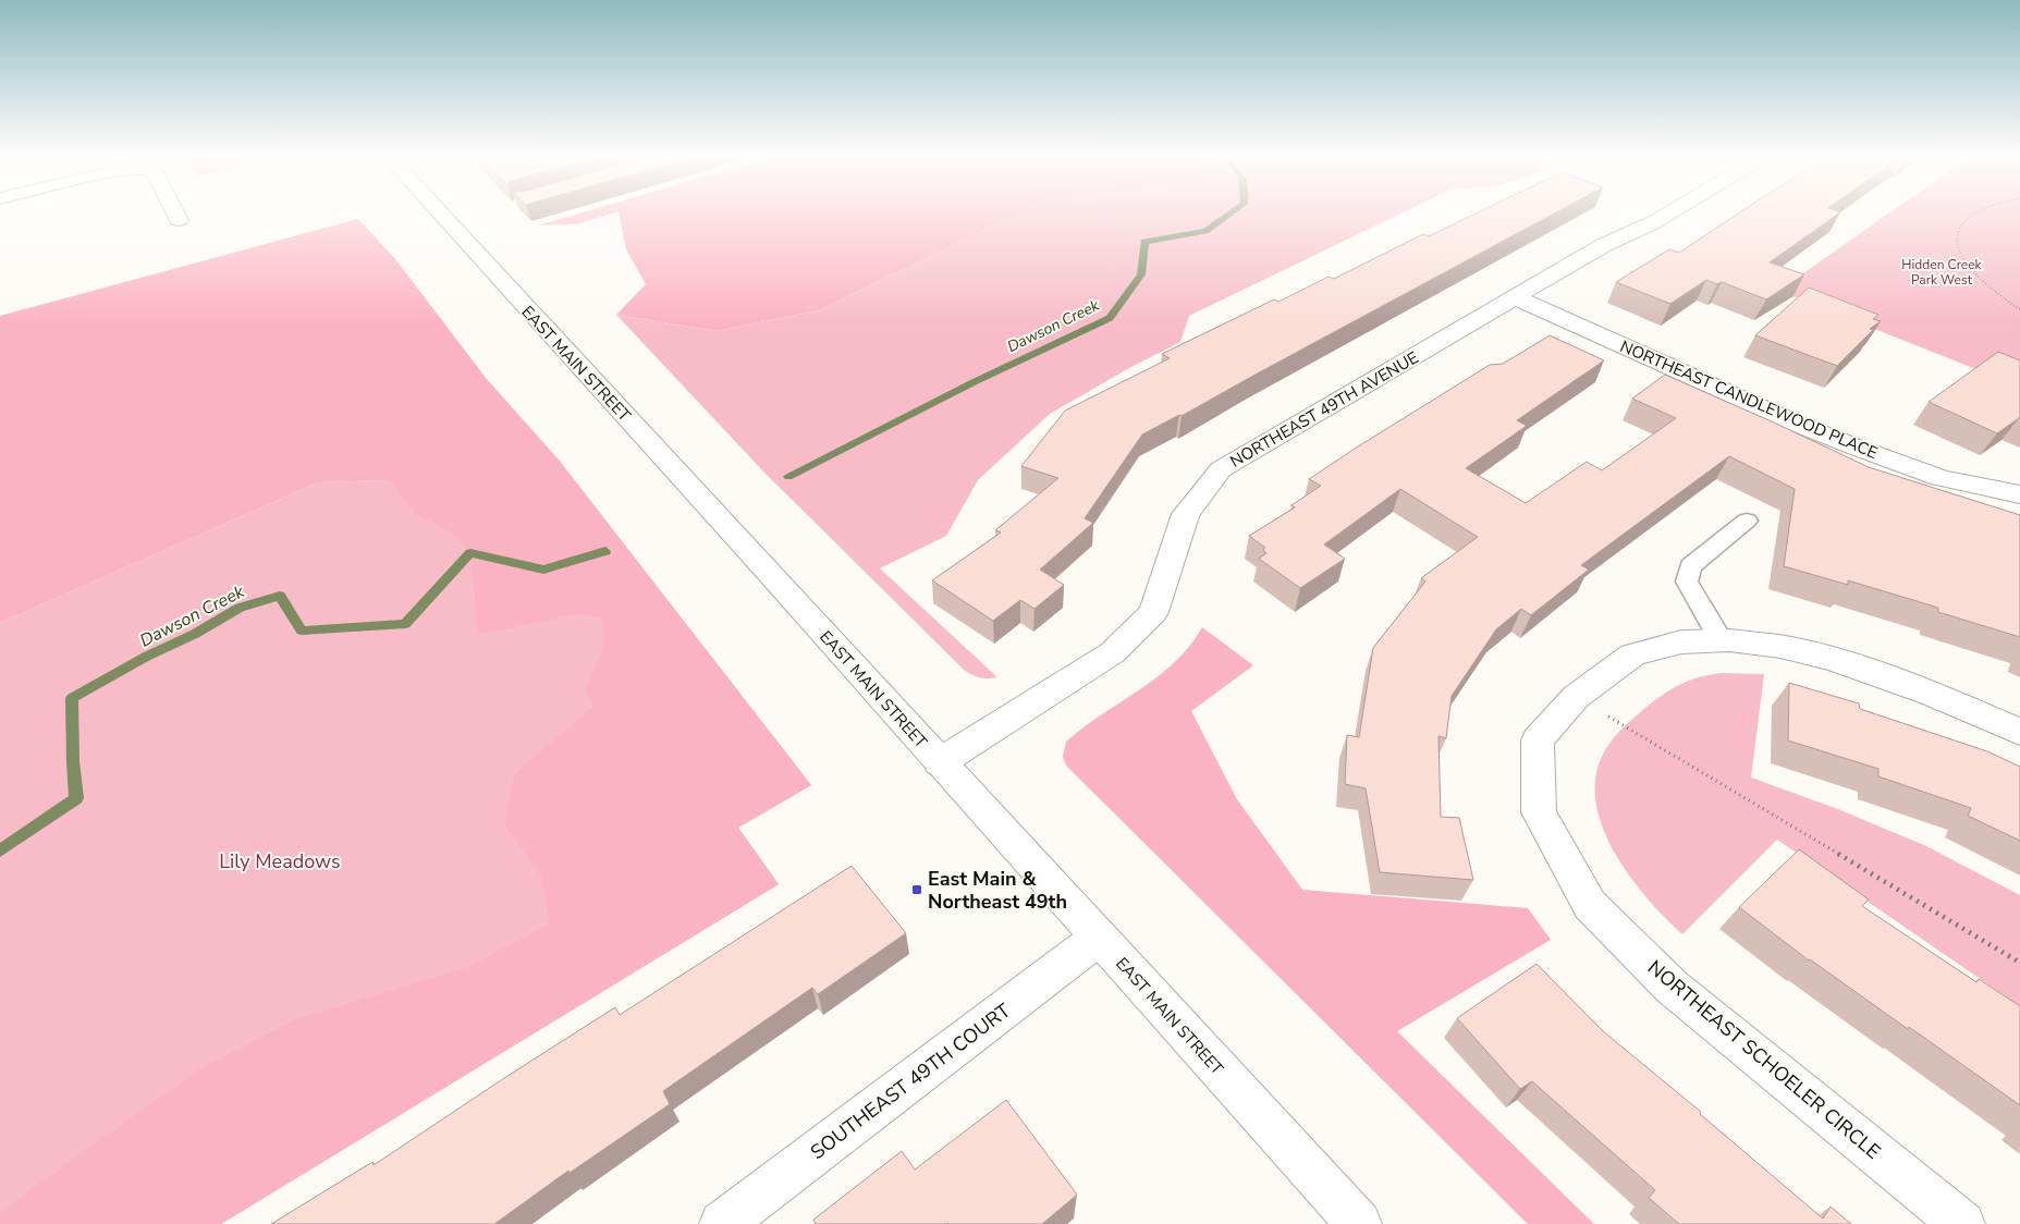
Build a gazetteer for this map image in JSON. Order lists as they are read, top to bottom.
{
  "streets": {
    "street": [
      "EAST MAIN STREET",
      "NORTHEAST CANDLEWOOD PLACE",
      "NORTHEAST 49TH AVENUE",
      "NORTHEAST SCHOELER CIRCLE",
      "SOUTHEAST 49TH COURT"
    ]
  },
  "crossings": [
    ["EAST MAIN STREET", "NORTHEAST 49TH AVENUE"],
    ["EAST MAIN STREET", "SOUTHEAST 49TH COURT"],
    ["NORTHEAST CANDLEWOOD PLACE", "NORTHEAST 49TH AVENUE"]
  ],
  "water": ["Dawson Creek"],
  "parks": ["Hidden Creek Park West", "Lily Meadows"],
  "places": {
    "transit": ["East Main & Northeast 49th"]
  }
}
